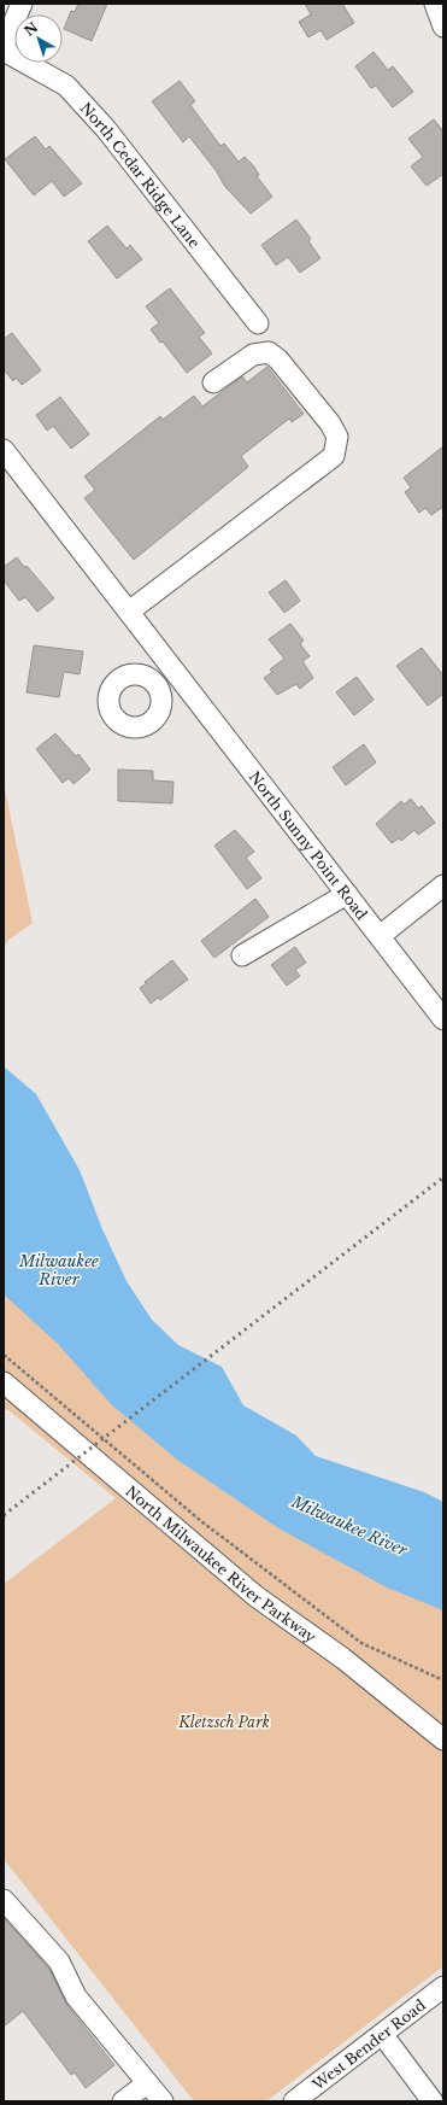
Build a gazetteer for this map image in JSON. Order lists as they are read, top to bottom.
{
  "streets": {
    "street": [
      "North Cedar Ridge Lane",
      "North Sunny Point Road",
      "North Milwaukee River Parkway",
      "West Bender Road"
    ]
  },
  "water": ["Milwaukee River"],
  "parks": ["Kletzsch Park"],
  "north": "top left"
}
